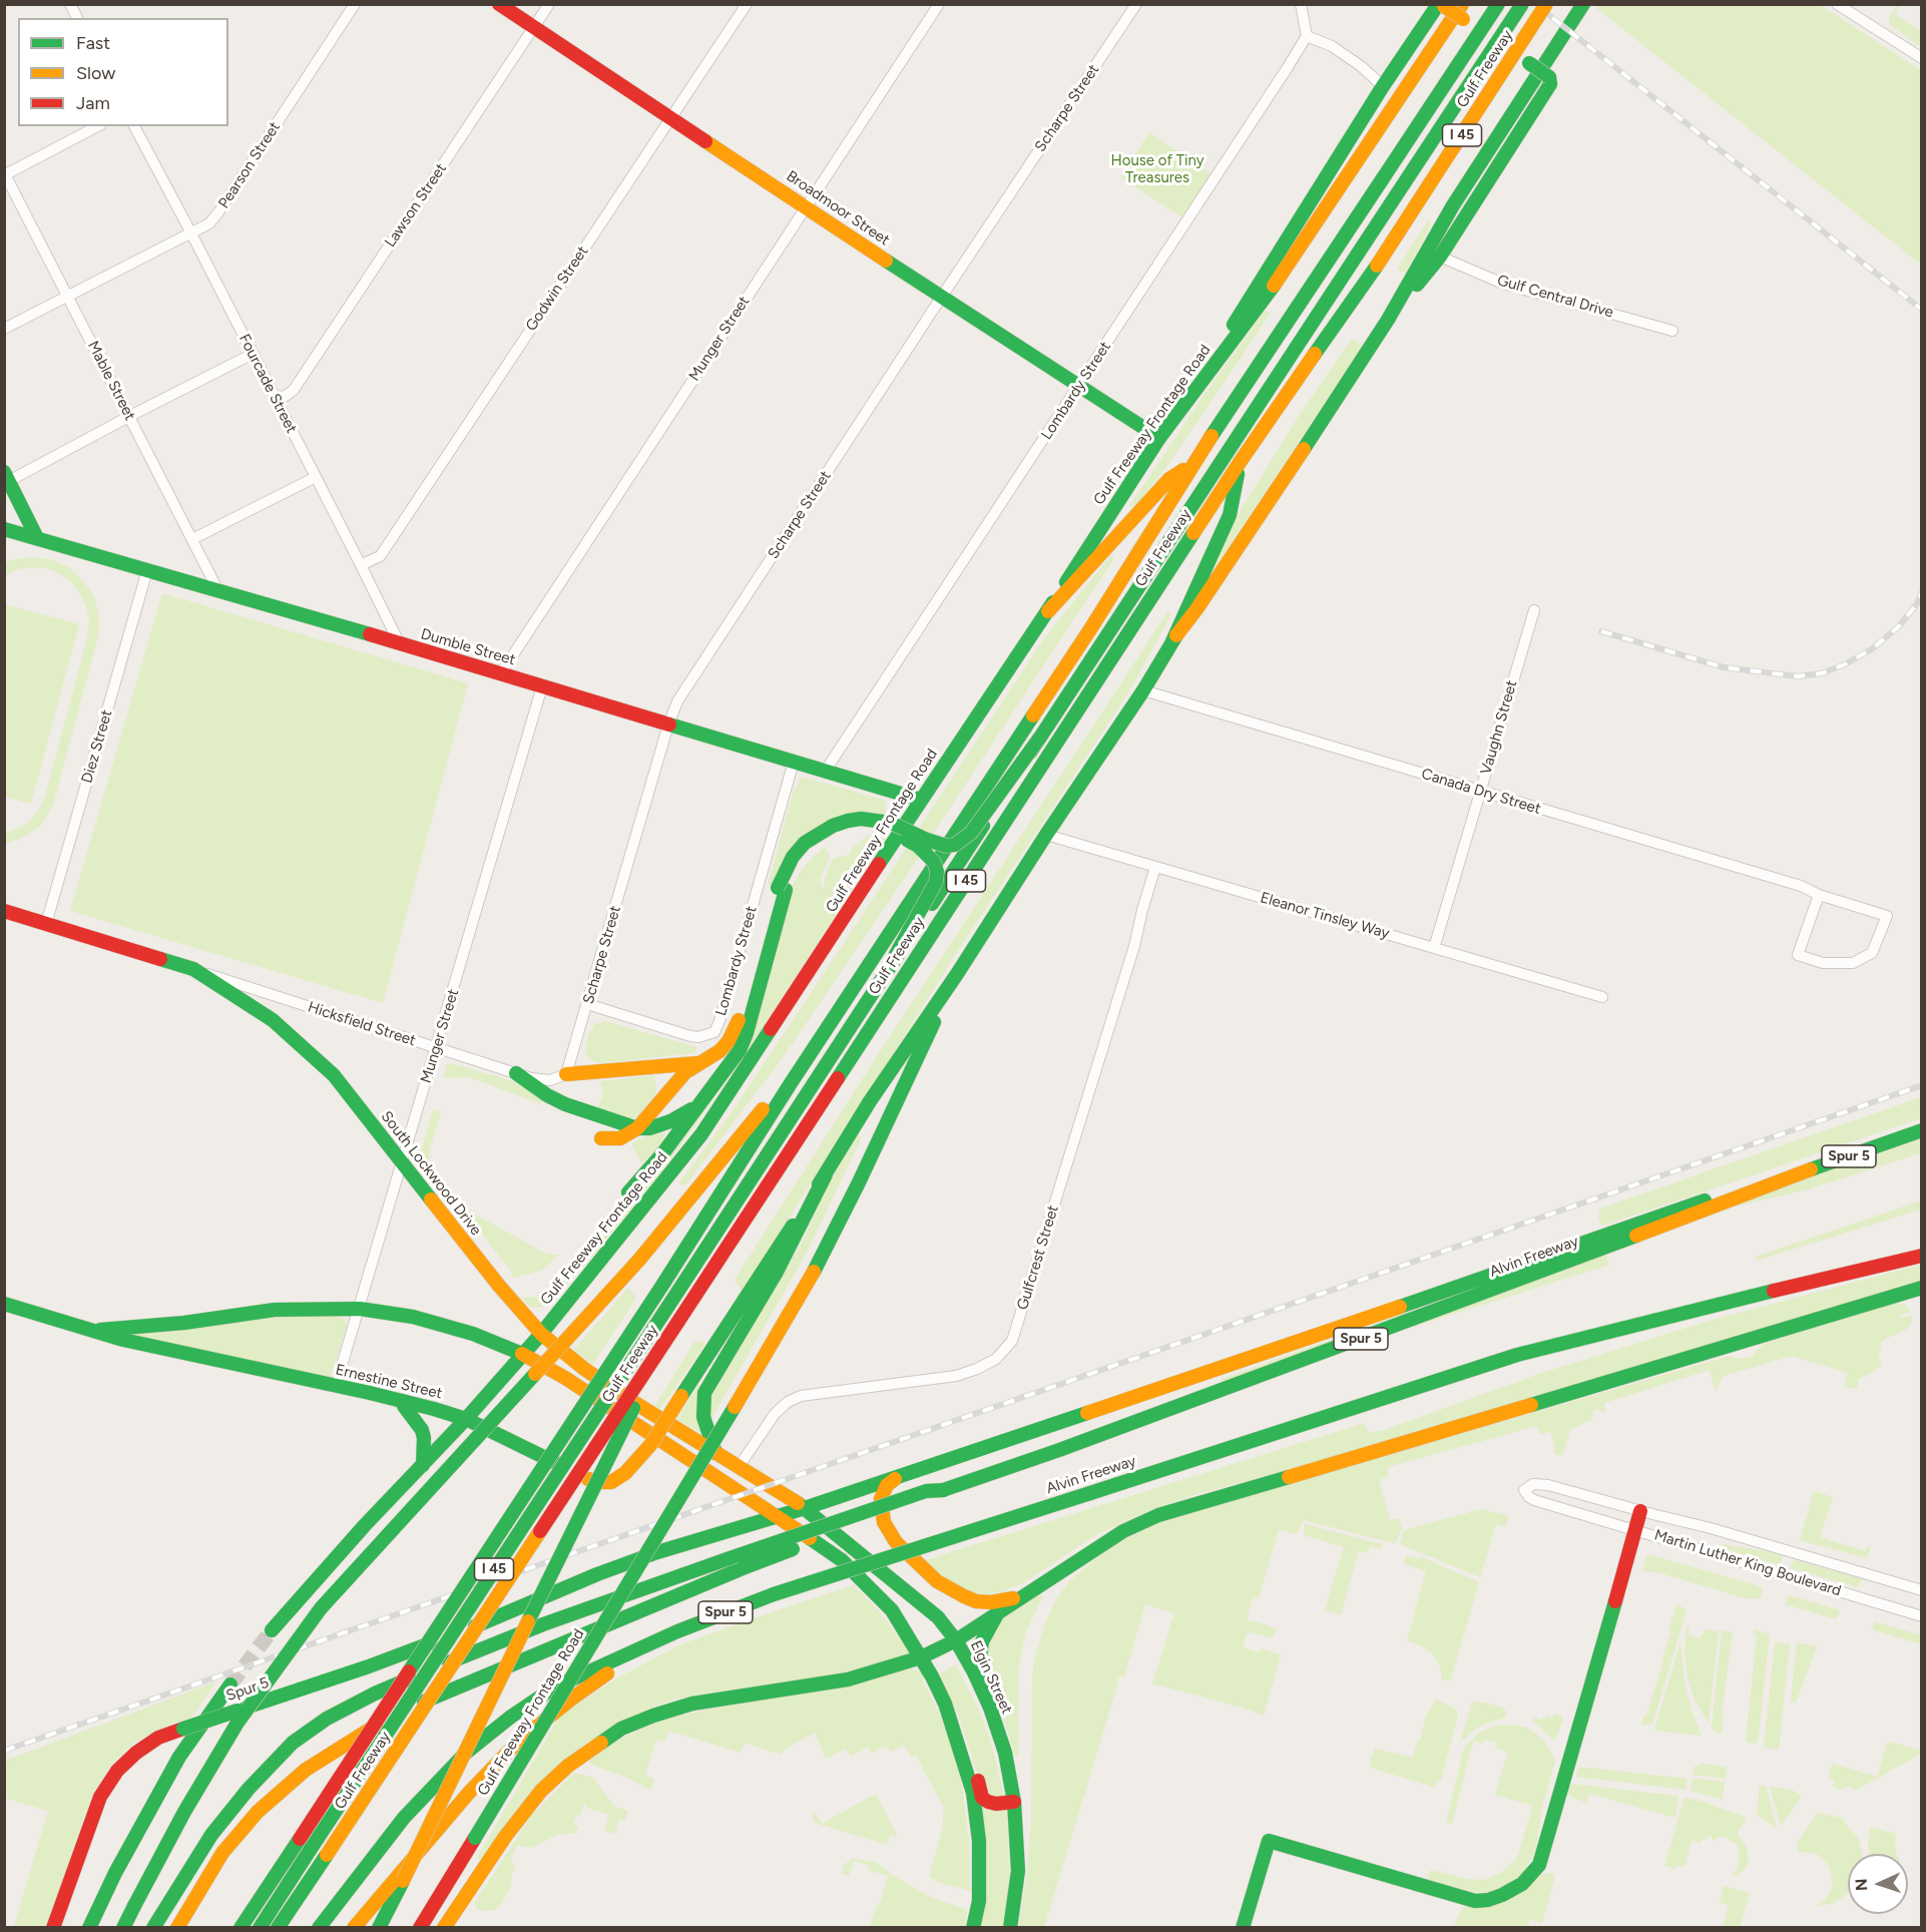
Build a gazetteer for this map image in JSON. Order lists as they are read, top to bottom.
{
  "streets": {
    "main road": [
      "Gulf Freeway",
      "I 45",
      "Broadmoor Street",
      "Gulf Freeway Frontage Road",
      "Dumble Street",
      "Spur 5",
      "South Lockwood Drive",
      "Alvin Freeway",
      "Ernestine Street",
      "Elgin Street"
    ],
    "street": [
      "Scharpe Street",
      "Pearson Street",
      "Lawson Street",
      "Godwin Street",
      "Gulf Central Drive",
      "Munger Street",
      "Mable Street",
      "Fourcade Street",
      "Lombardy Street",
      "Vaughn Street",
      "Diez Street",
      "Canada Dry Street",
      "Eleanor Tinsley Way",
      "Hicksfield Street",
      "Gulfcrest Street",
      "Martin Luther King Boulevard"
    ]
  },
  "crossings": [
    ["Scharpe Street", "Broadmoor Street"],
    ["Scharpe Street", "Lombardy Street"],
    ["Scharpe Street", "Dumble Street"],
    ["Scharpe Street", "Hicksfield Street"],
    ["Pearson Street", "Mable Street"],
    ["Pearson Street", "Fourcade Street"],
    ["Lawson Street", "Broadmoor Street"],
    ["Lawson Street", "Fourcade Street"],
    ["Broadmoor Street", "Godwin Street"],
    ["Broadmoor Street", "Munger Street"],
    ["Broadmoor Street", "Lombardy Street"],
    ["Broadmoor Street", "Gulf Freeway Frontage Road"],
    ["Godwin Street", "Fourcade Street"],
    ["Munger Street", "Dumble Street"],
    ["Munger Street", "Hicksfield Street"],
    ["Munger Street", "South Lockwood Drive"],
    ["Munger Street", "Ernestine Street"],
    ["Mable Street", "Dumble Street"],
    ["Fourcade Street", "Dumble Street"],
    ["Lombardy Street", "Dumble Street"],
    ["Gulf Freeway Frontage Road", "Dumble Street"],
    ["Gulf Freeway Frontage Road", "Canada Dry Street"],
    ["Gulf Freeway Frontage Road", "Eleanor Tinsley Way"],
    ["Gulf Freeway Frontage Road", "South Lockwood Drive"],
    ["Gulf Freeway Frontage Road", "Ernestine Street"],
    ["Dumble Street", "Diez Street"],
    ["Vaughn Street", "Canada Dry Street"],
    ["Vaughn Street", "Eleanor Tinsley Way"],
    ["Diez Street", "South Lockwood Drive"],
    ["Eleanor Tinsley Way", "Gulfcrest Street"],
    ["Hicksfield Street", "South Lockwood Drive"],
    ["Spur 5", "South Lockwood Drive"],
    ["Spur 5", "Alvin Freeway"],
    ["Spur 5", "Elgin Street"],
    ["South Lockwood Drive", "Gulfcrest Street"],
    ["South Lockwood Drive", "Elgin Street"]
  ],
  "parks": ["House of Tiny Treasures"],
  "legend": ["Fast", "Slow", "Jam"],
  "north": "left"
}
